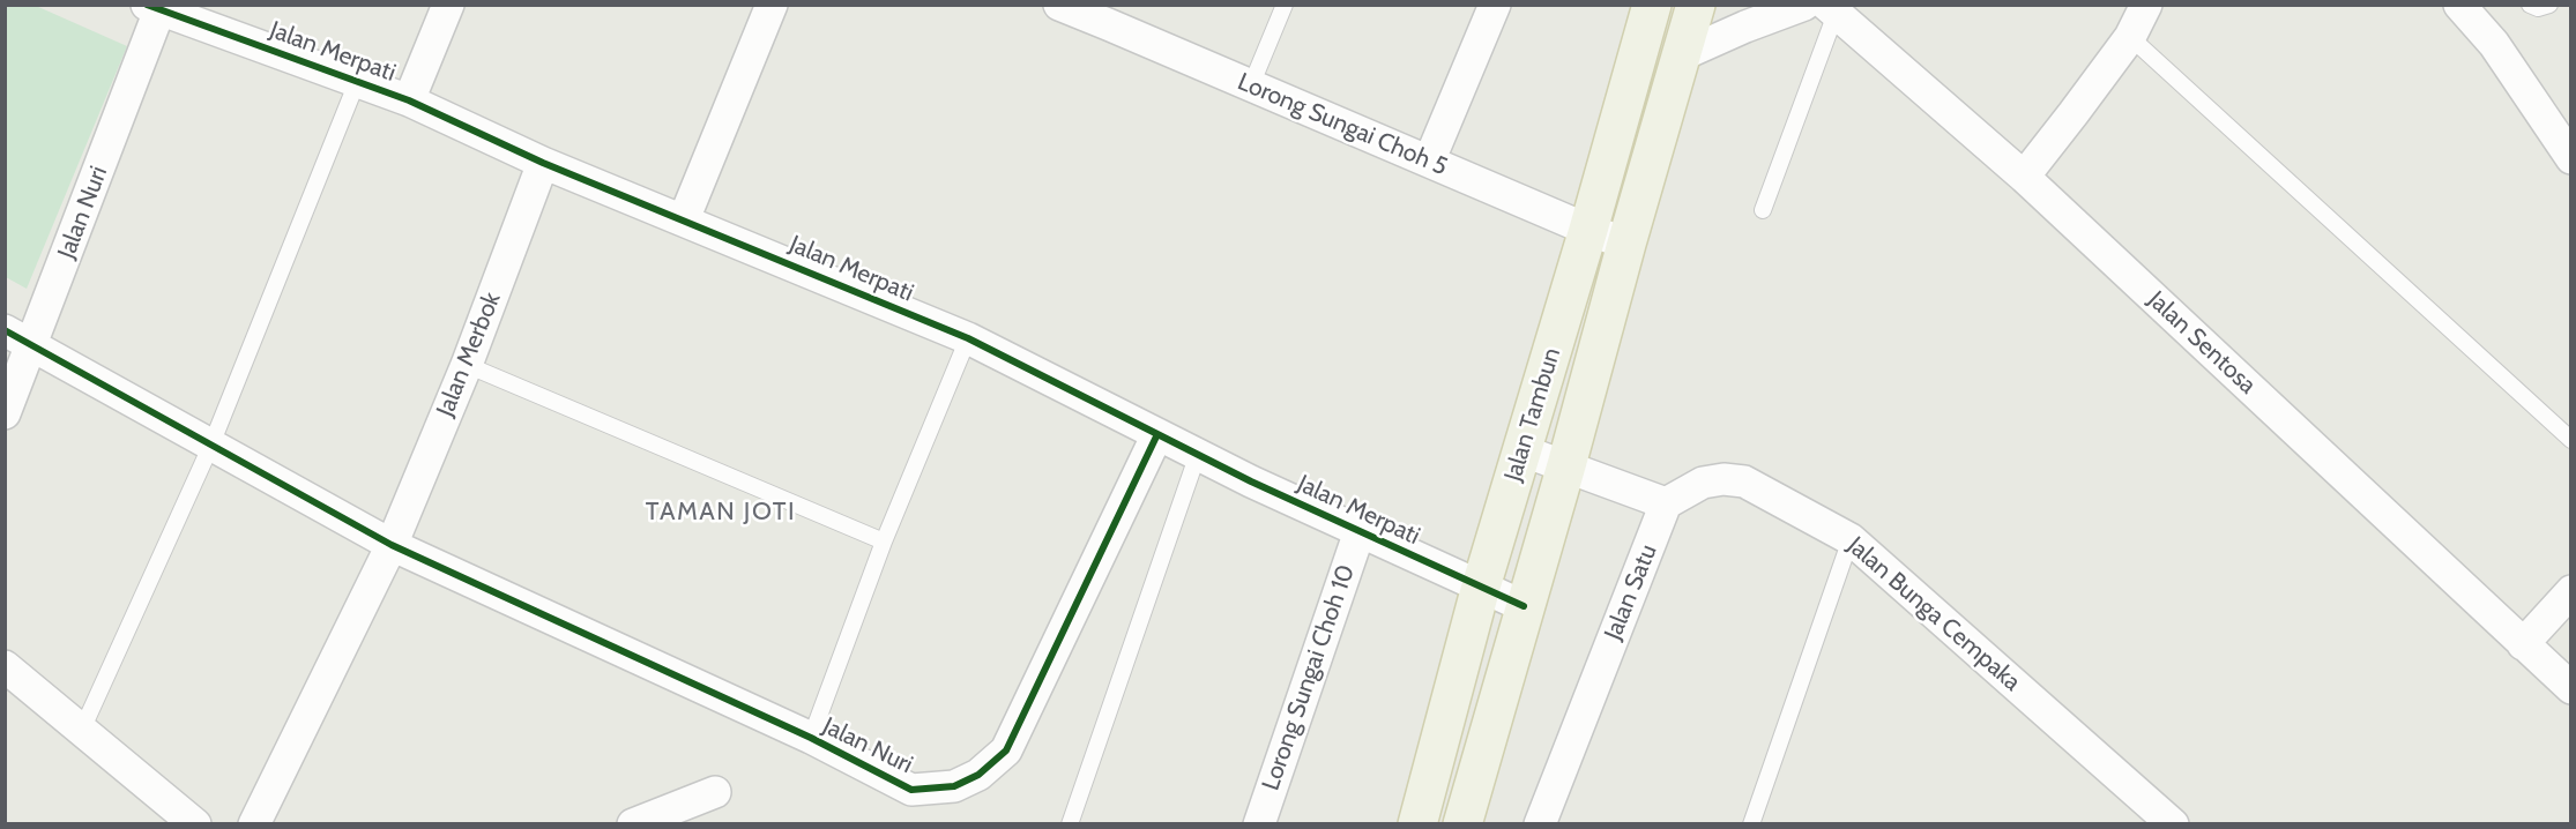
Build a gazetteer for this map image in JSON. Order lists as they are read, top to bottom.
{
  "streets": {
    "main road": ["Jalan Tambun"],
    "street": [
      "Jalan Merpati",
      "Lorong Sungai Choh 5",
      "Jalan Nuri",
      "Jalan Sentosa",
      "Jalan Merbok",
      "Jalan Satu",
      "Jalan Bunga Cempaka",
      "Lorong Sungai Choh 10"
    ]
  },
  "crossings": [
    ["Jalan Merpati", "Jalan Nuri"],
    ["Jalan Merpati", "Jalan Merbok"],
    ["Jalan Merpati", "Jalan Tambun"],
    ["Jalan Merpati", "Lorong Sungai Choh 10"],
    ["Lorong Sungai Choh 5", "Jalan Tambun"],
    ["Jalan Nuri", "Jalan Merbok"],
    ["Jalan Satu", "Jalan Bunga Cempaka"]
  ],
  "districts": ["TAMAN JOTI"]
}
